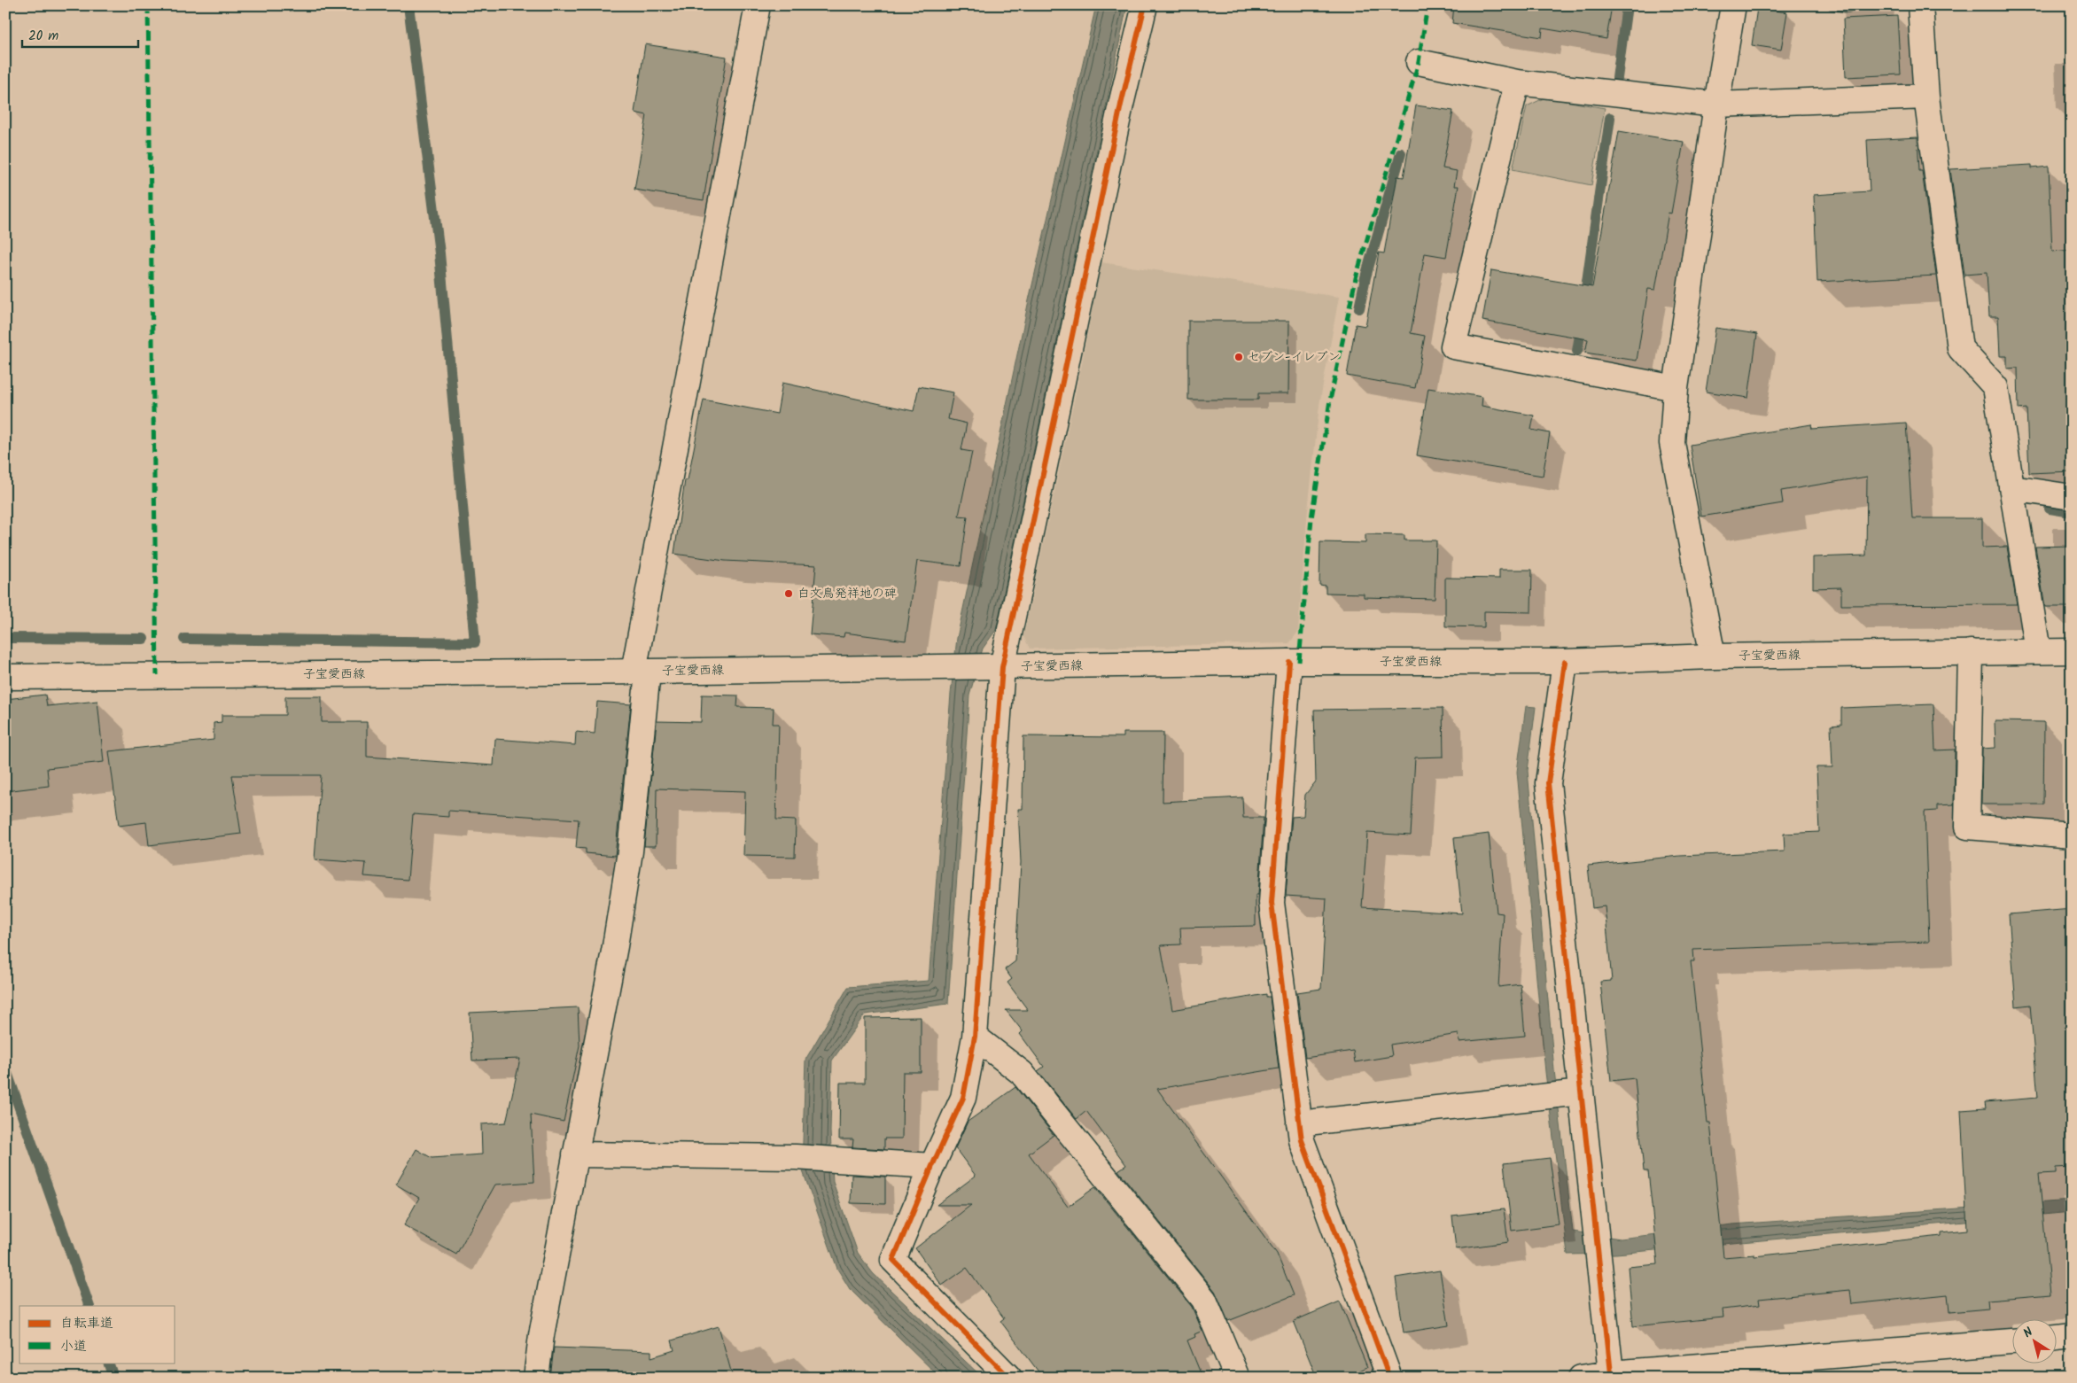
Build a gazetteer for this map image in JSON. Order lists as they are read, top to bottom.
{
  "streets": {
    "street": ["子宝愛西線"]
  },
  "places": ["セブン-イレブン", "白文鳥発祥地の碑"],
  "legend": ["自転車道", "小道"],
  "scale_bar": "20 m",
  "north": "top left"
}
